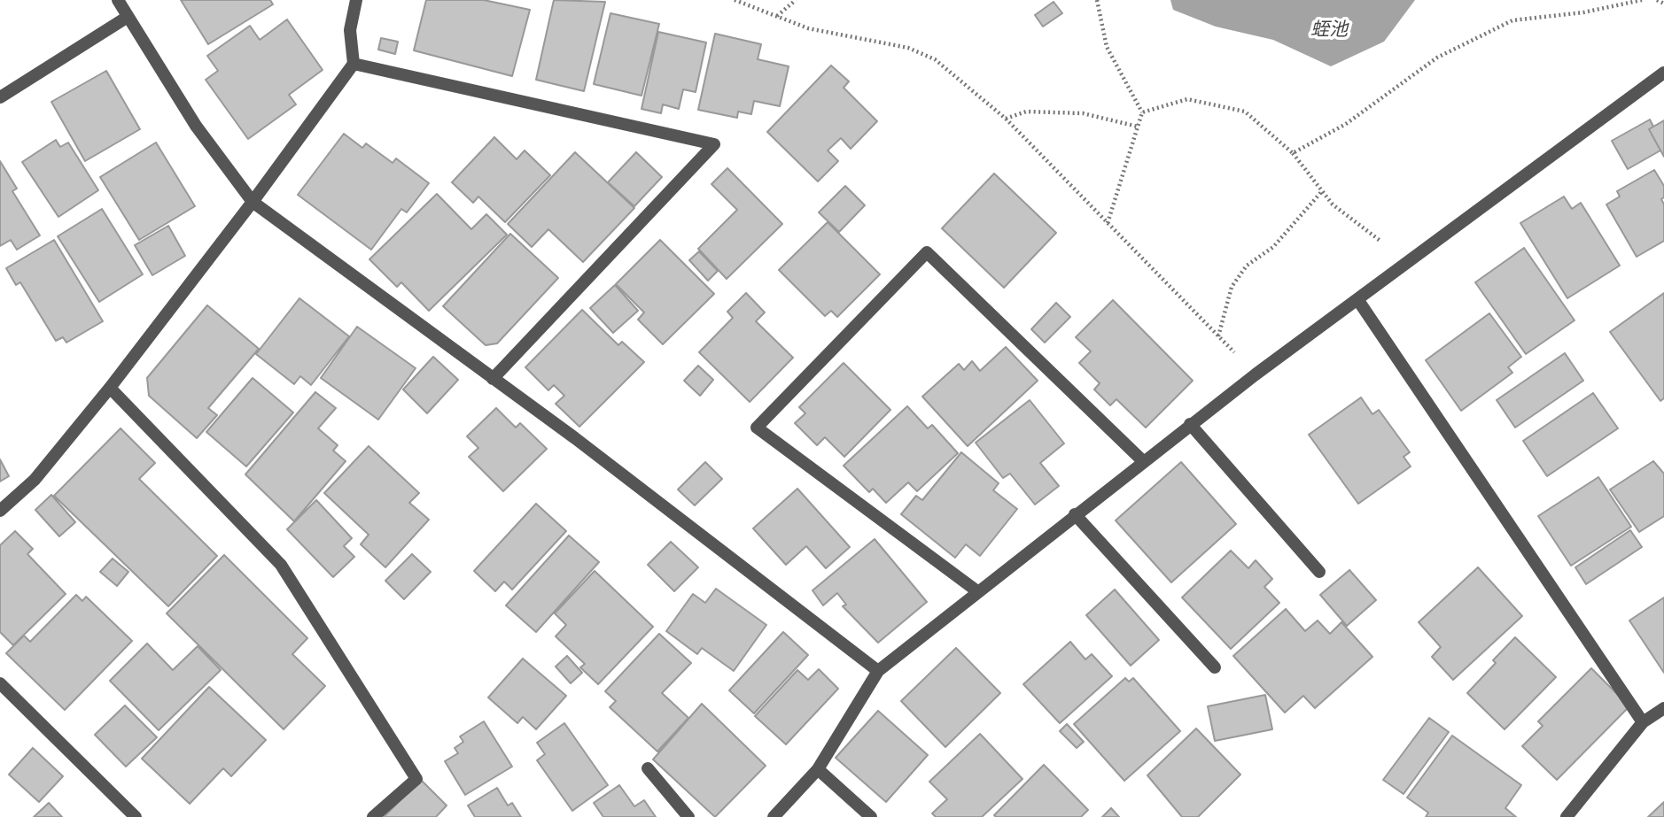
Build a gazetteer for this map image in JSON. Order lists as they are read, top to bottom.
{
  "water": ["蛭池"]
}
